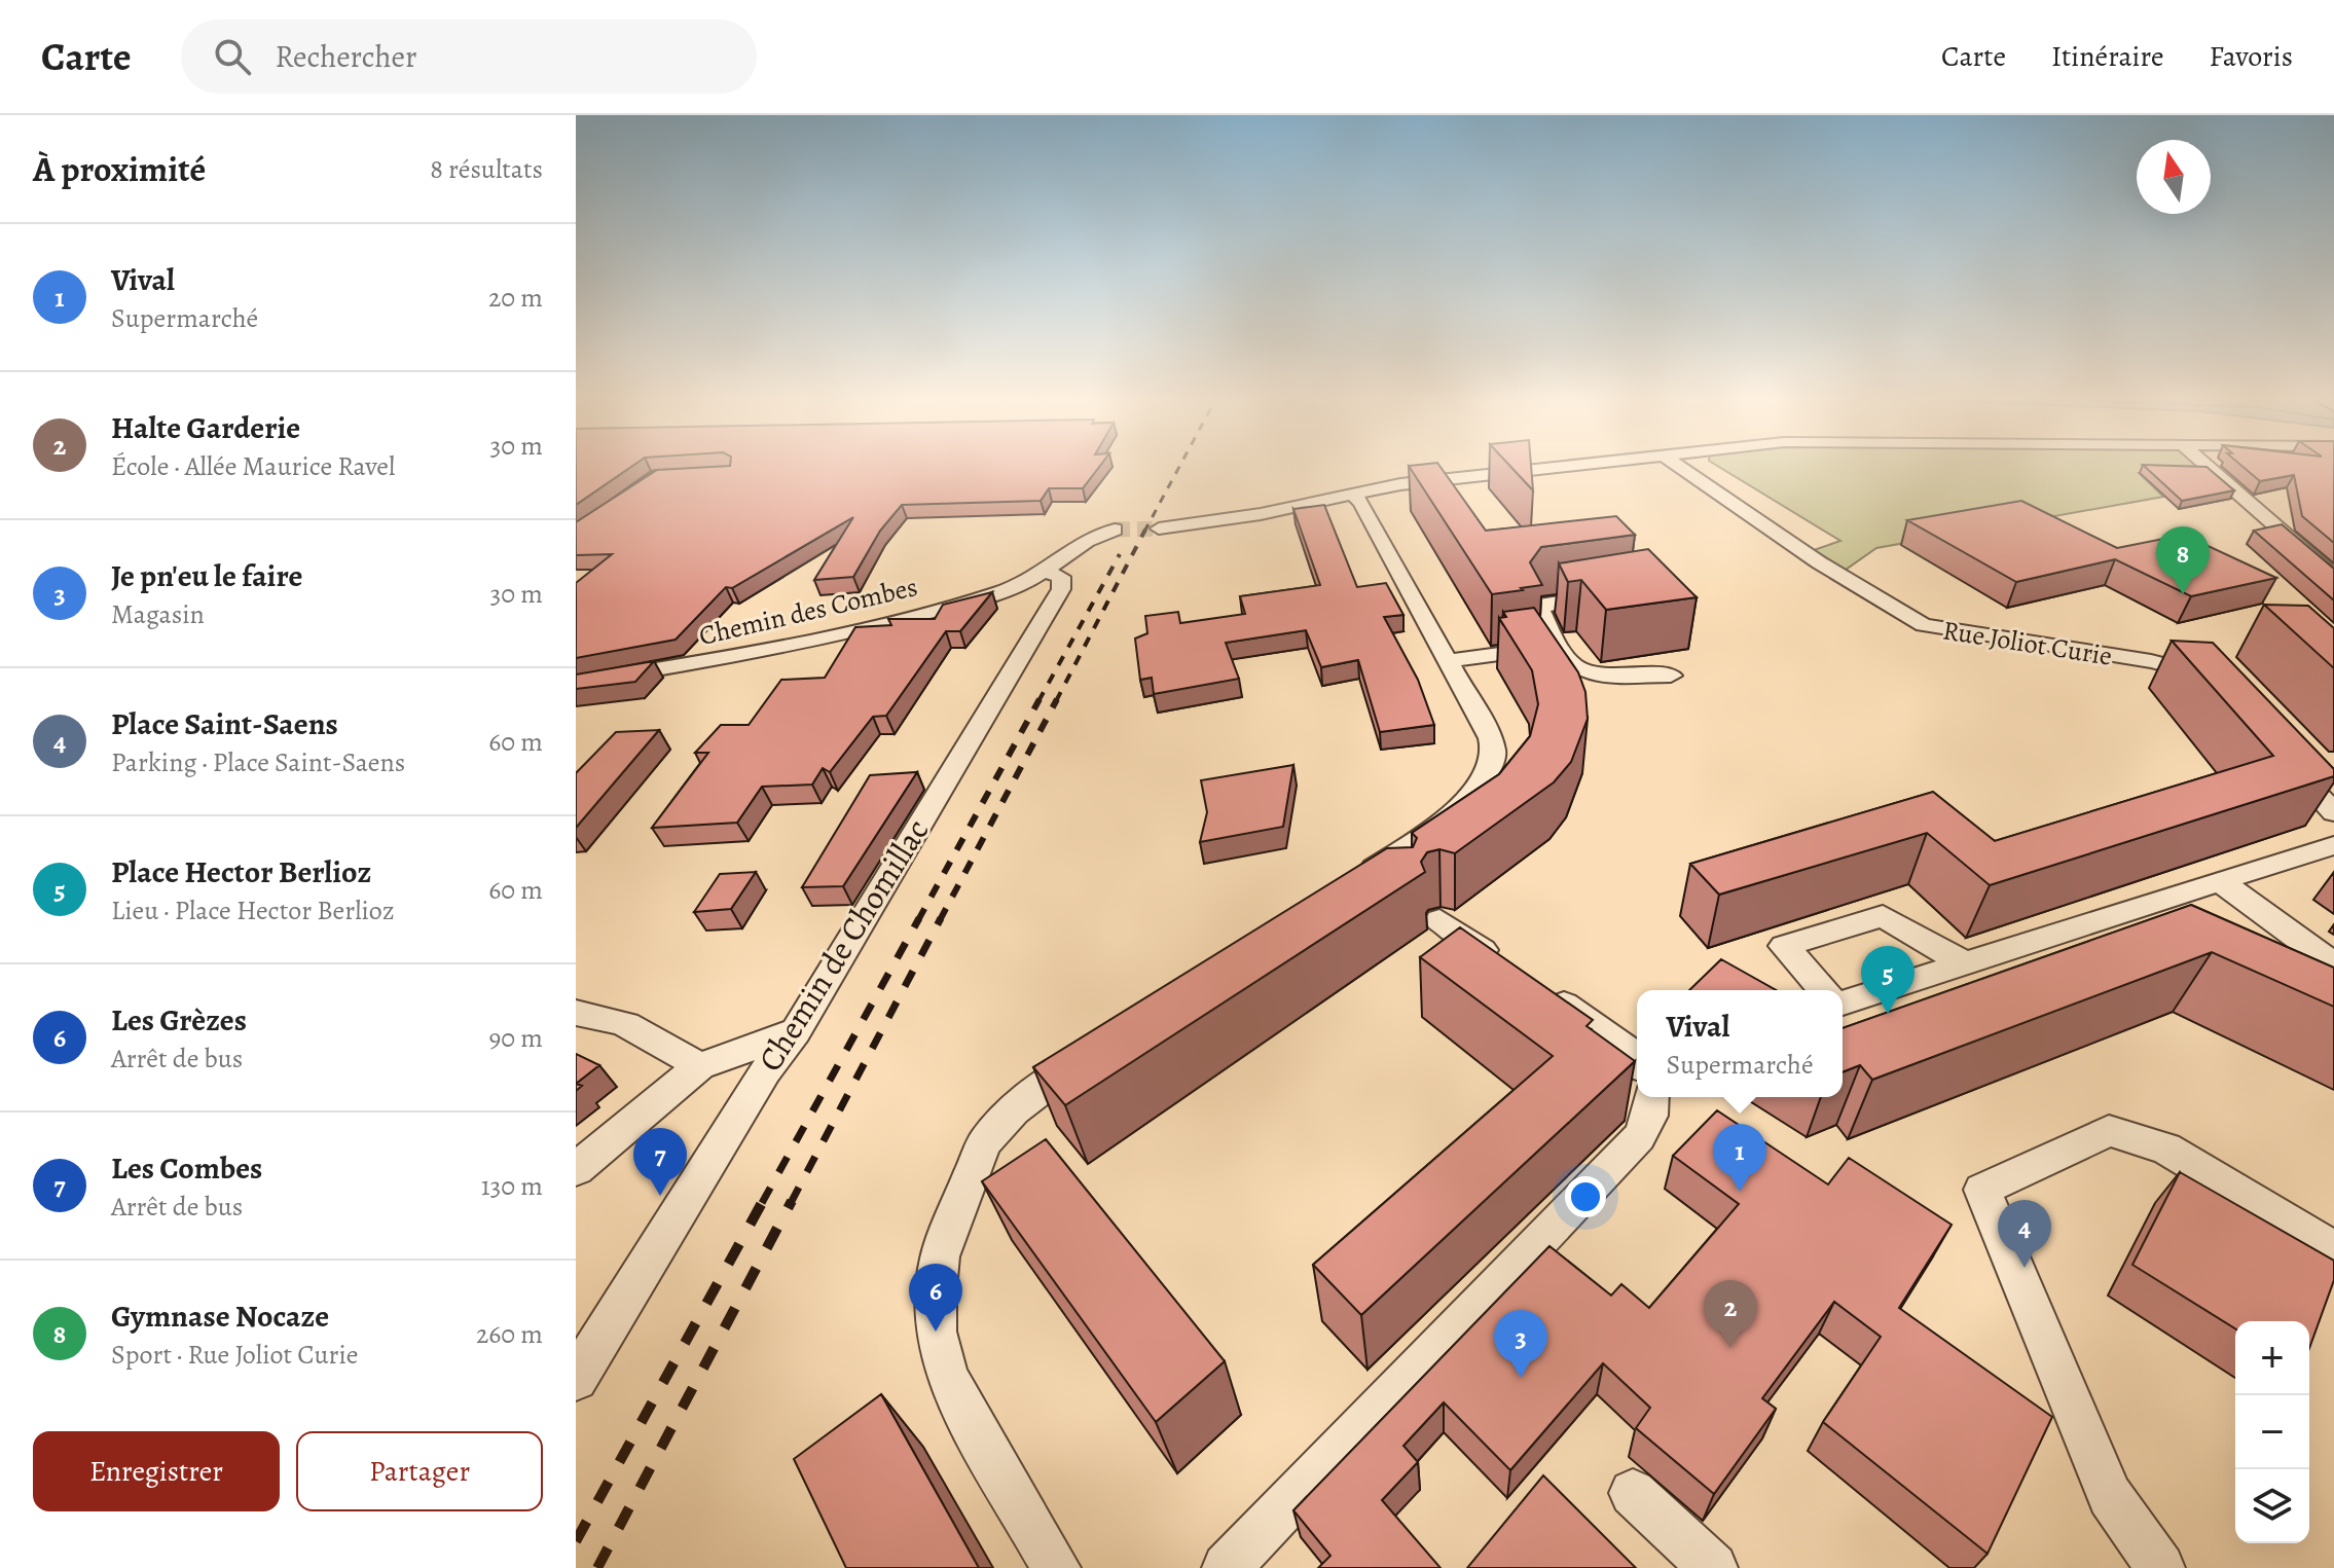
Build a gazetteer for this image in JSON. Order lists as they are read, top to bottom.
{
  "streets": {
    "street": ["Chemin des Combes", "Rue Joliot Curie", "Chemin de Chomillac"]
  },
  "crossings": [
    ["Chemin des Combes", "Chemin de Chomillac"]
  ],
  "north": "top",
  "page": {
    "header": "Carte",
    "search": "Rechercher",
    "nav": ["Carte", "Itinéraire", "Favoris"],
    "heading": ["À proximité", "8 résultats"],
    "list": [
      {
        "mark": "1",
        "name": "Vival",
        "note": "Supermarché",
        "value": "20 m"
      },
      {
        "mark": "2",
        "name": "Halte Garderie",
        "note": "École · Allée Maurice Ravel",
        "value": "30 m"
      },
      {
        "mark": "3",
        "name": "Je pn'eu le faire",
        "note": "Magasin",
        "value": "30 m"
      },
      {
        "mark": "4",
        "name": "Place Saint-Saens",
        "note": "Parking · Place Saint-Saens",
        "value": "60 m"
      },
      {
        "mark": "5",
        "name": "Place Hector Berlioz",
        "note": "Lieu · Place Hector Berlioz",
        "value": "60 m"
      },
      {
        "mark": "6",
        "name": "Les Grèzes",
        "note": "Arrêt de bus",
        "value": "90 m"
      },
      {
        "mark": "7",
        "name": "Les Combes",
        "note": "Arrêt de bus",
        "value": "130 m"
      },
      {
        "mark": "8",
        "name": "Gymnase Nocaze",
        "note": "Sport · Rue Joliot Curie",
        "value": "260 m"
      }
    ],
    "pins": [
      "8",
      "5",
      "1",
      "7",
      "4",
      "6",
      "2",
      "3"
    ],
    "popup": ["Vival", "Supermarché"],
    "map_buttons": ["+", "−"],
    "buttons": ["Enregistrer", "Partager"]
  }
}
